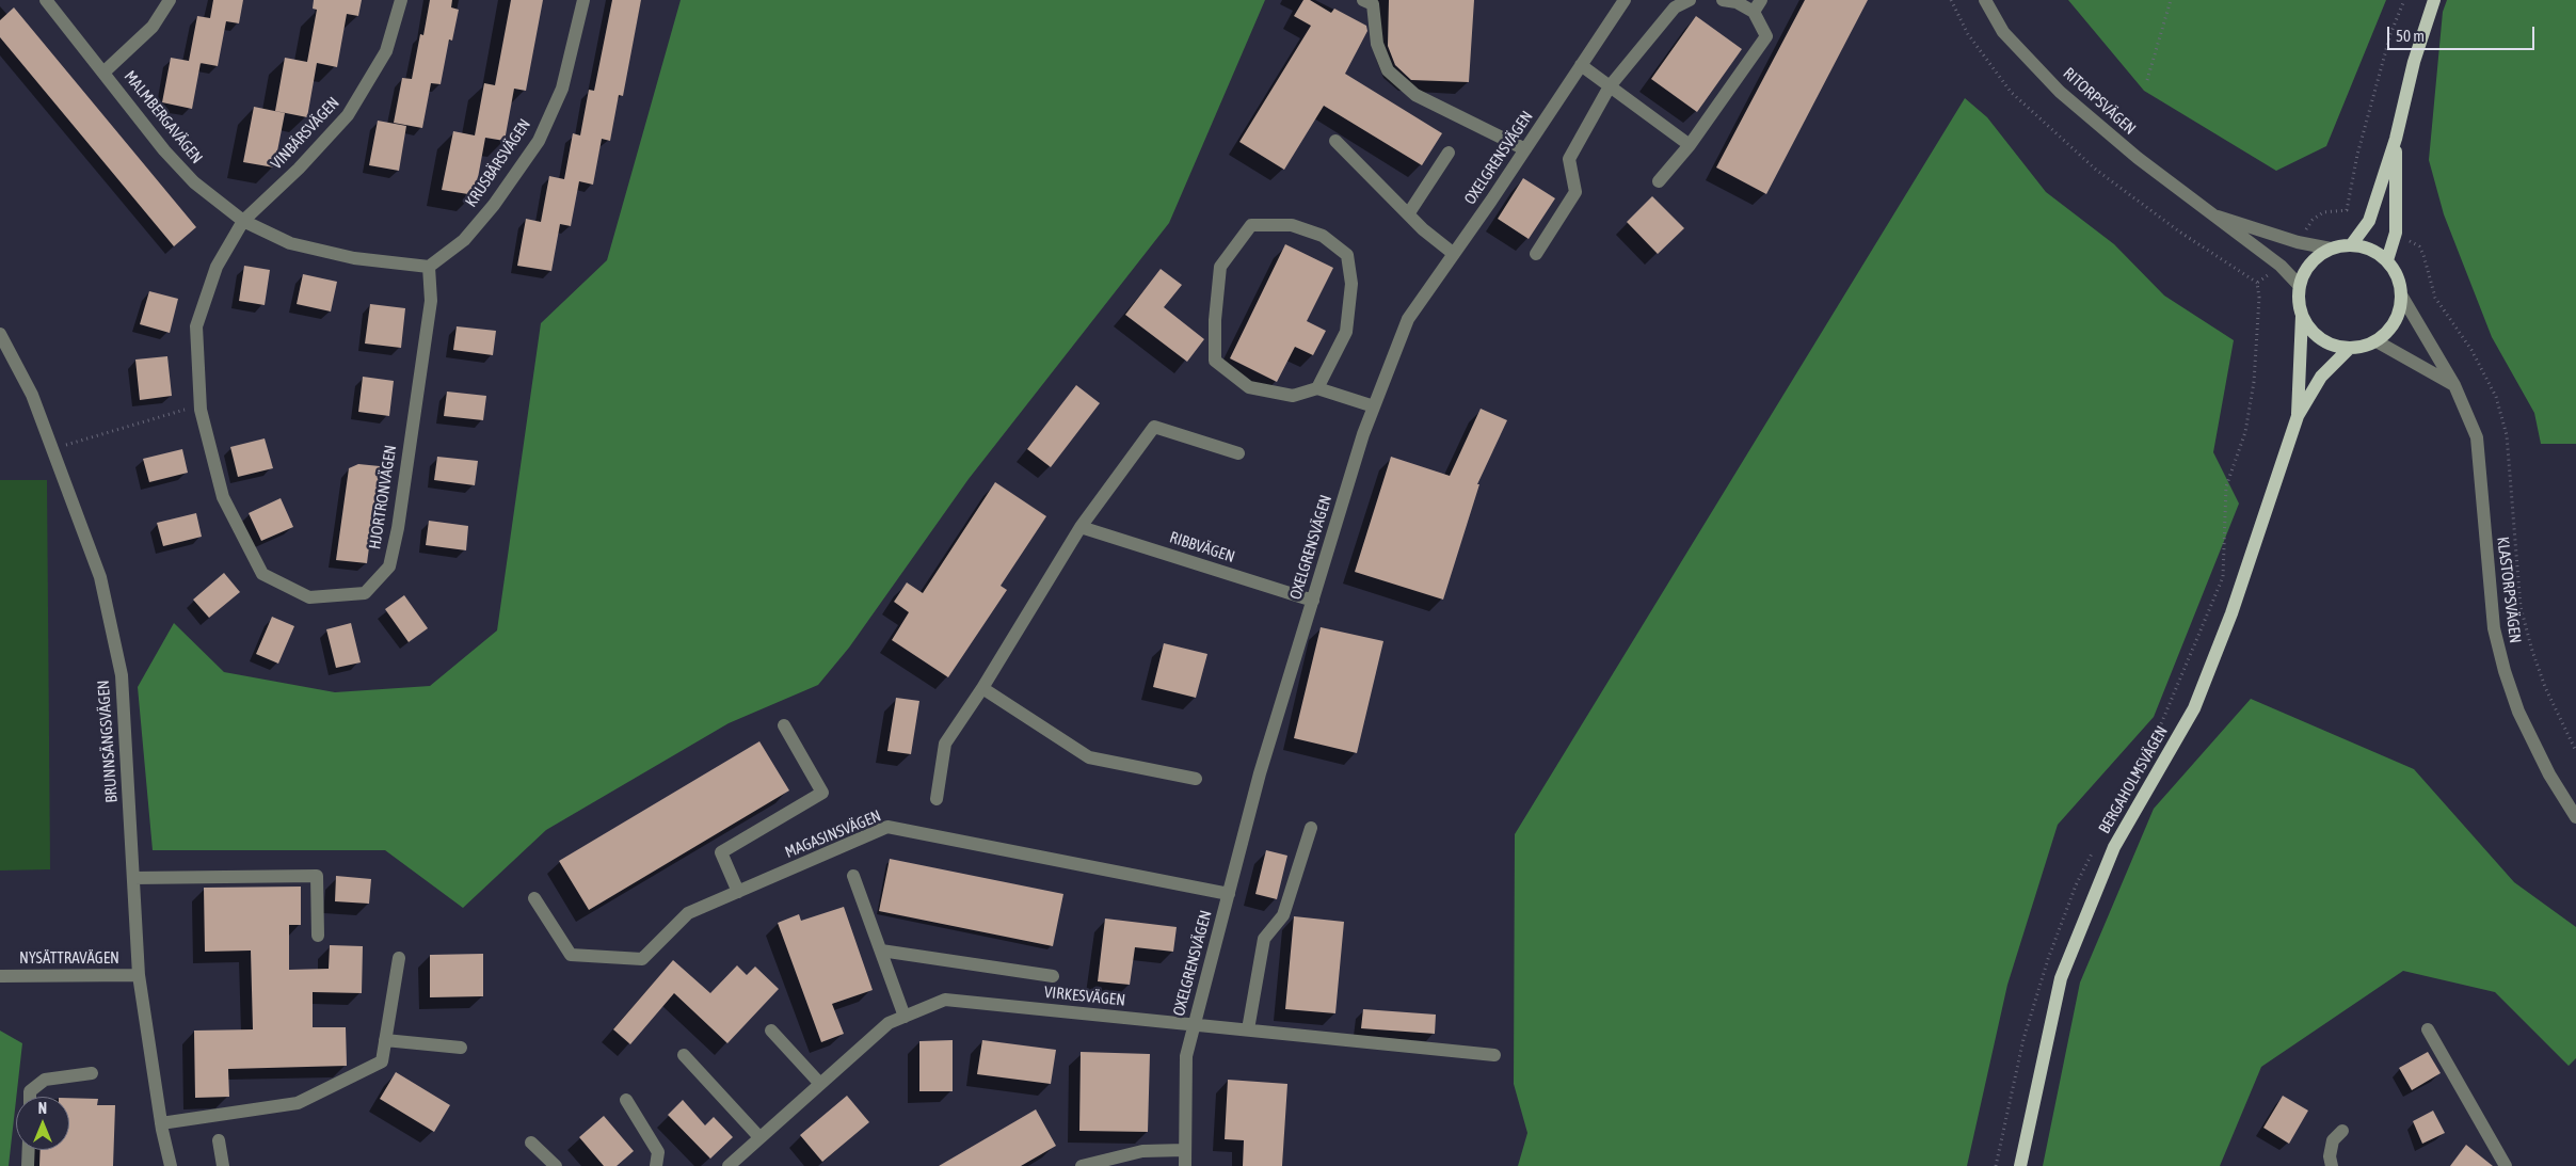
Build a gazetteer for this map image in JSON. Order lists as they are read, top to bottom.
{
  "streets": {
    "main road": ["BERGAHOLMSVÄGEN"],
    "street": [
      "RITORPSVÄGEN",
      "MALMBERGAVÄGEN",
      "VINBÄRSVÄGEN",
      "OXELGRENSVÄGEN",
      "KRUSBÄRSVÄGEN",
      "HJORTRONVÄGEN",
      "RIBBVÄGEN",
      "KLASTORPSVÄGEN",
      "BRUNNSÄNGSVÄGEN",
      "MAGASINSVÄGEN",
      "NYSÄTTRAVÄGEN",
      "VIRKESVÄGEN"
    ]
  },
  "crossings": [
    ["RITORPSVÄGEN", "KLASTORPSVÄGEN"],
    ["RITORPSVÄGEN", "BERGAHOLMSVÄGEN"],
    ["MALMBERGAVÄGEN", "VINBÄRSVÄGEN"],
    ["MALMBERGAVÄGEN", "KRUSBÄRSVÄGEN"],
    ["MALMBERGAVÄGEN", "HJORTRONVÄGEN"],
    ["VINBÄRSVÄGEN", "HJORTRONVÄGEN"],
    ["OXELGRENSVÄGEN", "RIBBVÄGEN"],
    ["OXELGRENSVÄGEN", "MAGASINSVÄGEN"],
    ["OXELGRENSVÄGEN", "VIRKESVÄGEN"],
    ["KRUSBÄRSVÄGEN", "HJORTRONVÄGEN"],
    ["KLASTORPSVÄGEN", "BERGAHOLMSVÄGEN"],
    ["BRUNNSÄNGSVÄGEN", "NYSÄTTRAVÄGEN"]
  ],
  "scale_bar": "50 m",
  "north": "top"
}
